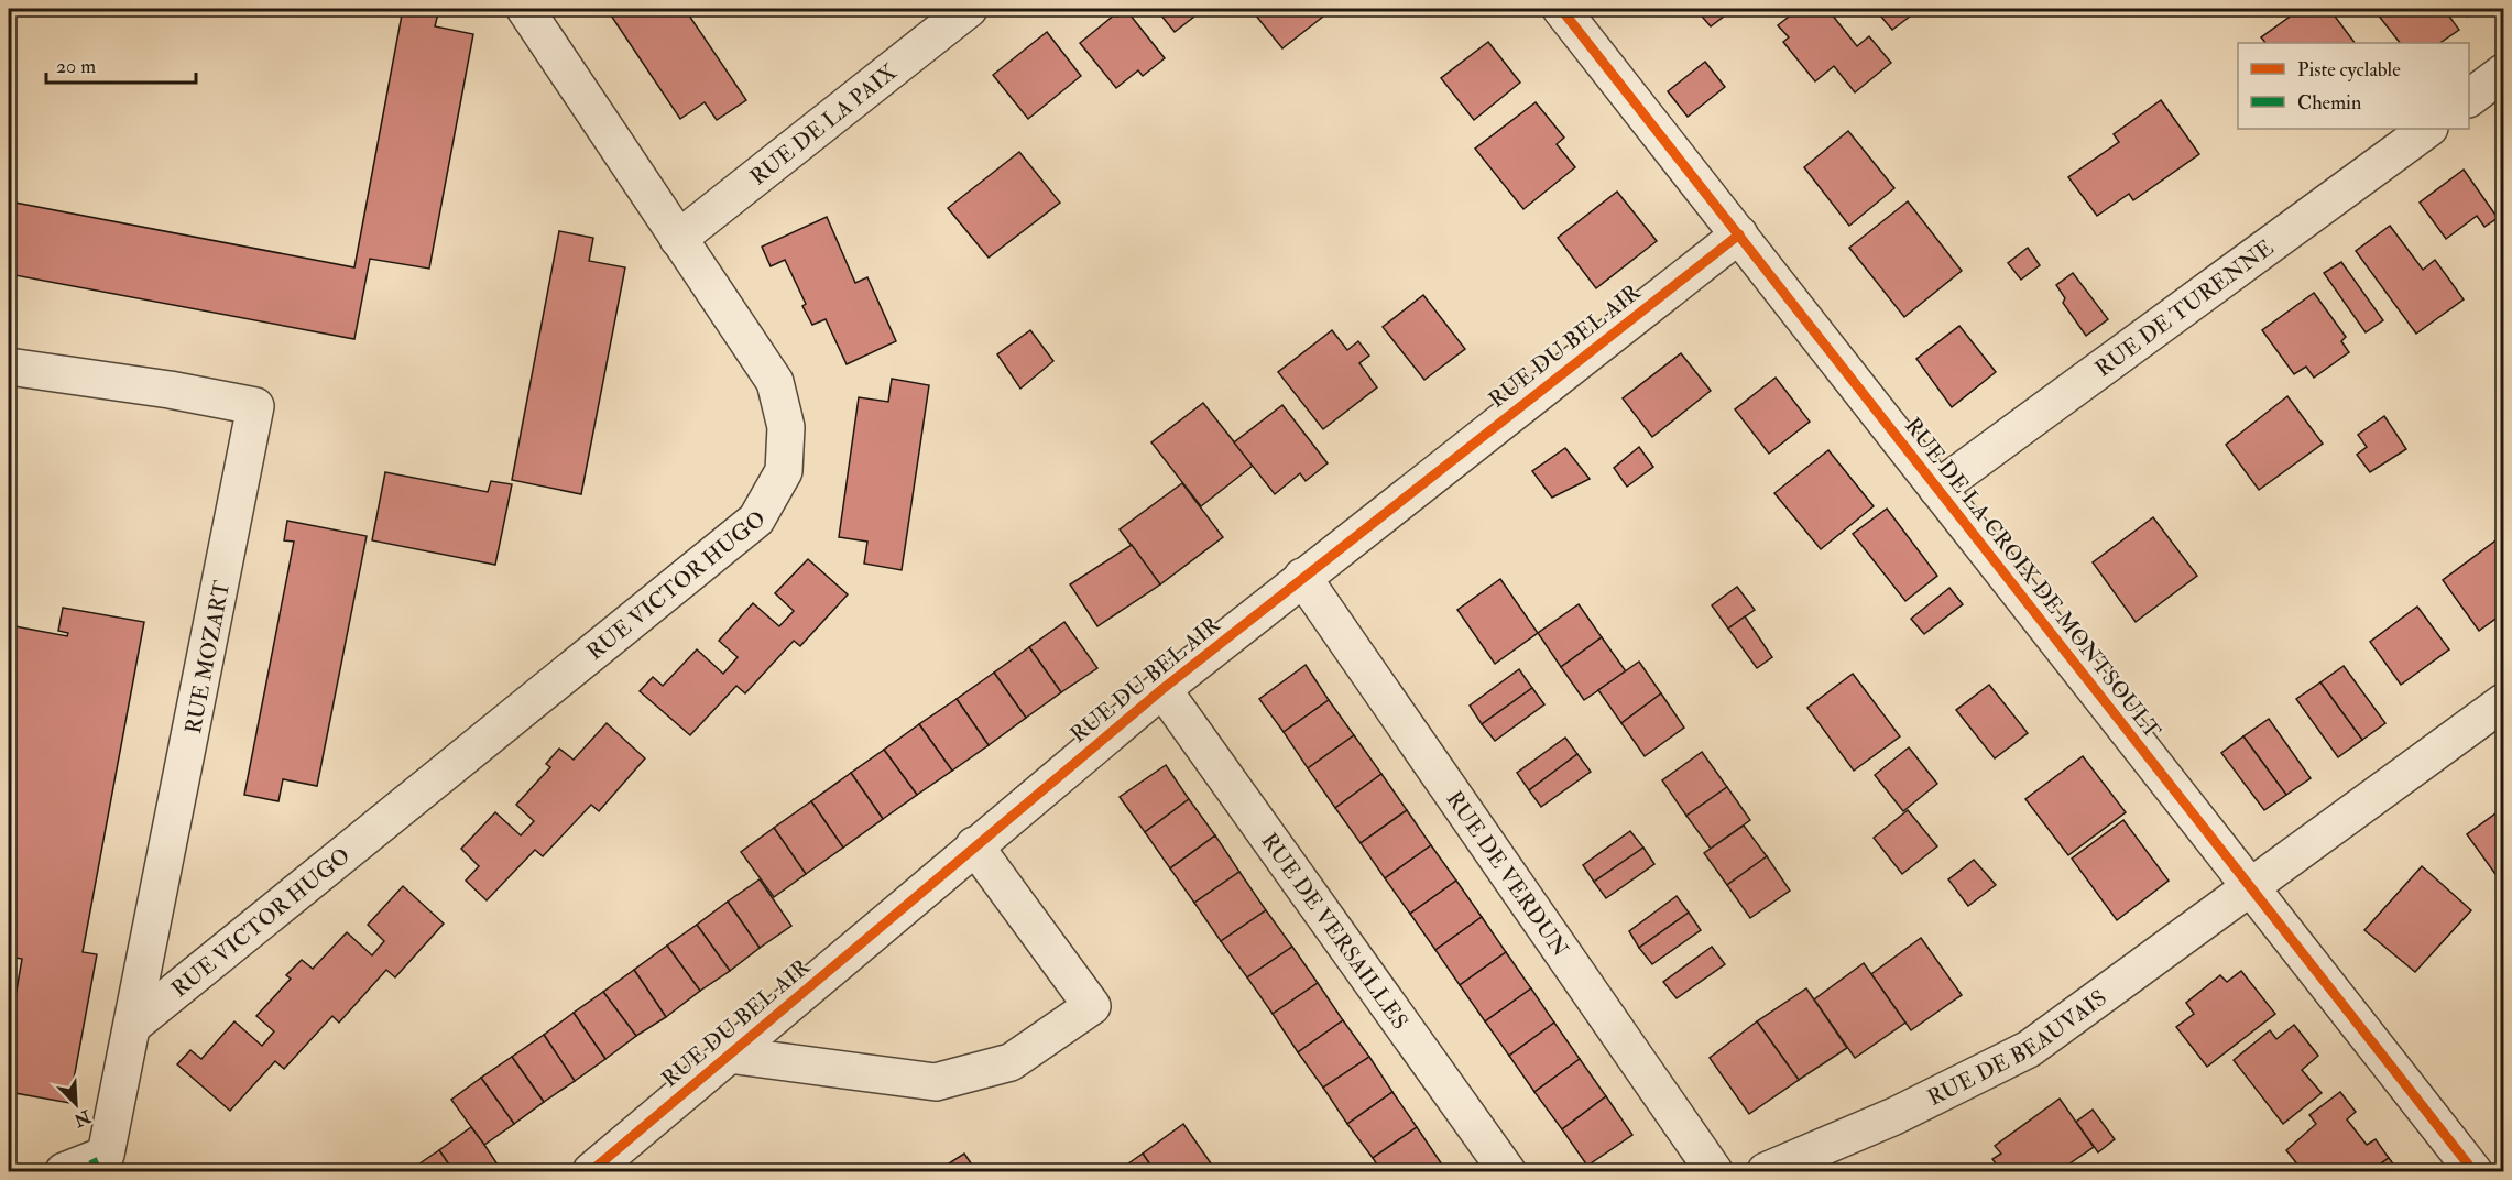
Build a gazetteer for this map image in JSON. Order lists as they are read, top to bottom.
{
  "streets": {
    "street": [
      "RUE DE LA PAIX",
      "RUE DE TURENNE",
      "RUE DU BEL AIR",
      "RUE DE LA CROIX DE MONTSOULT",
      "RUE VICTOR HUGO",
      "RUE MOZART",
      "RUE DE VERDUN",
      "RUE DE VERSAILLES",
      "RUE DE BEAUVAIS"
    ]
  },
  "crossings": [
    ["RUE DE LA PAIX", "RUE VICTOR HUGO"],
    ["RUE DE TURENNE", "RUE DE LA CROIX DE MONTSOULT"],
    ["RUE DU BEL AIR", "RUE DE LA CROIX DE MONTSOULT"],
    ["RUE DU BEL AIR", "RUE DE VERDUN"],
    ["RUE DU BEL AIR", "RUE DE VERSAILLES"],
    ["RUE DE LA CROIX DE MONTSOULT", "RUE DE BEAUVAIS"],
    ["RUE VICTOR HUGO", "RUE MOZART"]
  ],
  "legend": ["Piste cyclable", "Chemin"],
  "scale_bar": "20 m",
  "north": "bottom right"
}
